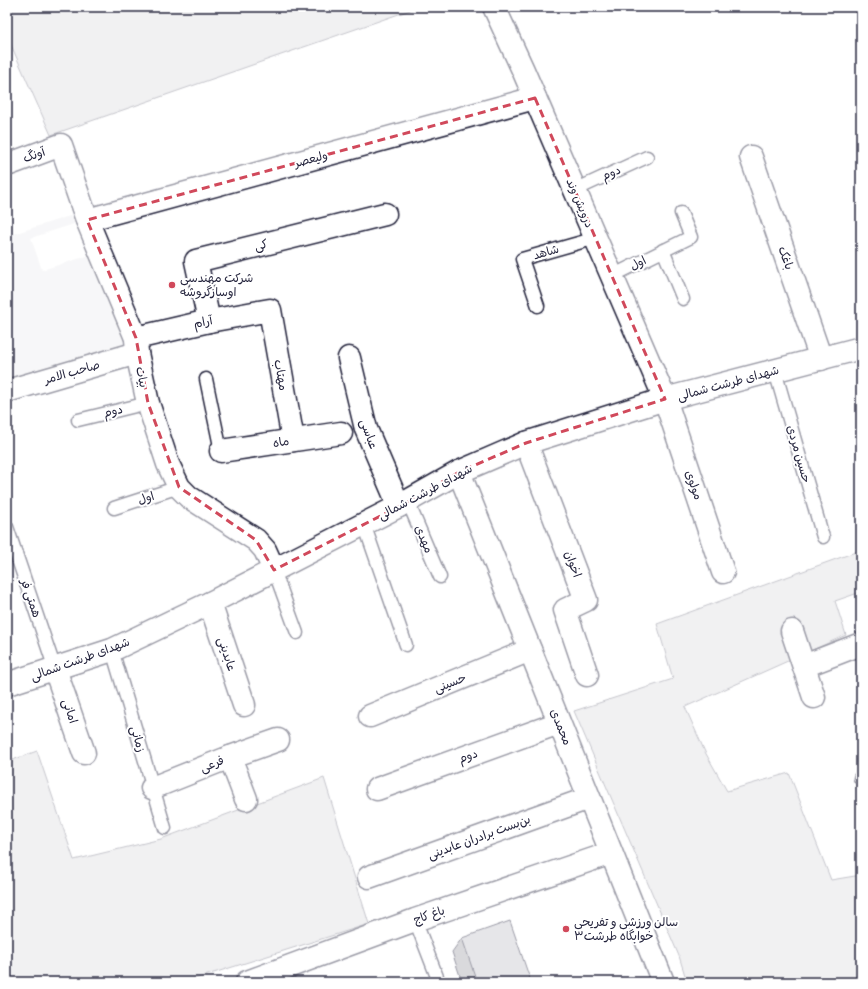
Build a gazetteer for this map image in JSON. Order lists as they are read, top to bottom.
{
  "streets": {
    "street": [
      "آونگ",
      "ولیعصر",
      "دوم",
      "درویش‌ وند",
      "کی",
      "باغک",
      "آرام",
      "صاحب الامر",
      "مهتاب",
      "بیات",
      "شهدای طرشت شمالی",
      "عباسی",
      "ماه",
      "مولوی",
      "اخوان",
      "عابدینی",
      "حسینی",
      "امانی",
      "محمدی",
      "فرعی",
      "بن‌بست برادران عابدینی",
      "باغ کاج"
    ],
    "lane": [
      "شاهد",
      "اول",
      "حسین مردی",
      "مهدی",
      "همتی فر",
      "زمانی"
    ]
  },
  "crossings": [
    ["آونگ", "بیات"],
    ["ولیعصر", "درویش‌ وند"],
    ["ولیعصر", "بیات"],
    ["دوم", "درویش‌ وند"],
    ["دوم", "بیات"],
    ["دوم", "محمدی"],
    ["درویش‌ وند", "شاهد"],
    ["درویش‌ وند", "اول"],
    ["درویش‌ وند", "شهدای طرشت شمالی"],
    ["درویش‌ وند", "مولوی"],
    ["کی", "آرام"],
    ["باغک", "شهدای طرشت شمالی"],
    ["اول", "بیات"],
    ["آرام", "صاحب الامر"],
    ["آرام", "مهتاب"],
    ["آرام", "بیات"],
    ["صاحب الامر", "بیات"],
    ["مهتاب", "ماه"],
    ["بیات", "شهدای طرشت شمالی"],
    ["شهدای طرشت شمالی", "عباسی"],
    ["شهدای طرشت شمالی", "حسین مردی"],
    ["شهدای طرشت شمالی", "مولوی"],
    ["شهدای طرشت شمالی", "مهدی"],
    ["شهدای طرشت شمالی", "اخوان"],
    ["شهدای طرشت شمالی", "همتی فر"],
    ["شهدای طرشت شمالی", "عابدینی"],
    ["شهدای طرشت شمالی", "امانی"],
    ["شهدای طرشت شمالی", "محمدی"],
    ["شهدای طرشت شمالی", "زمانی"],
    ["عباسی", "مهدی"],
    ["همتی فر", "امانی"],
    ["حسینی", "محمدی"],
    ["محمدی", "بن‌بست برادران عابدینی"],
    ["محمدی", "باغ کاج"],
    ["زمانی", "فرعی"]
  ],
  "places": ["شرکت مهندسی ا‌وسازگروشه", "سالن ورزشی و تفریحی خوابگاه طرشت۳"]
}
